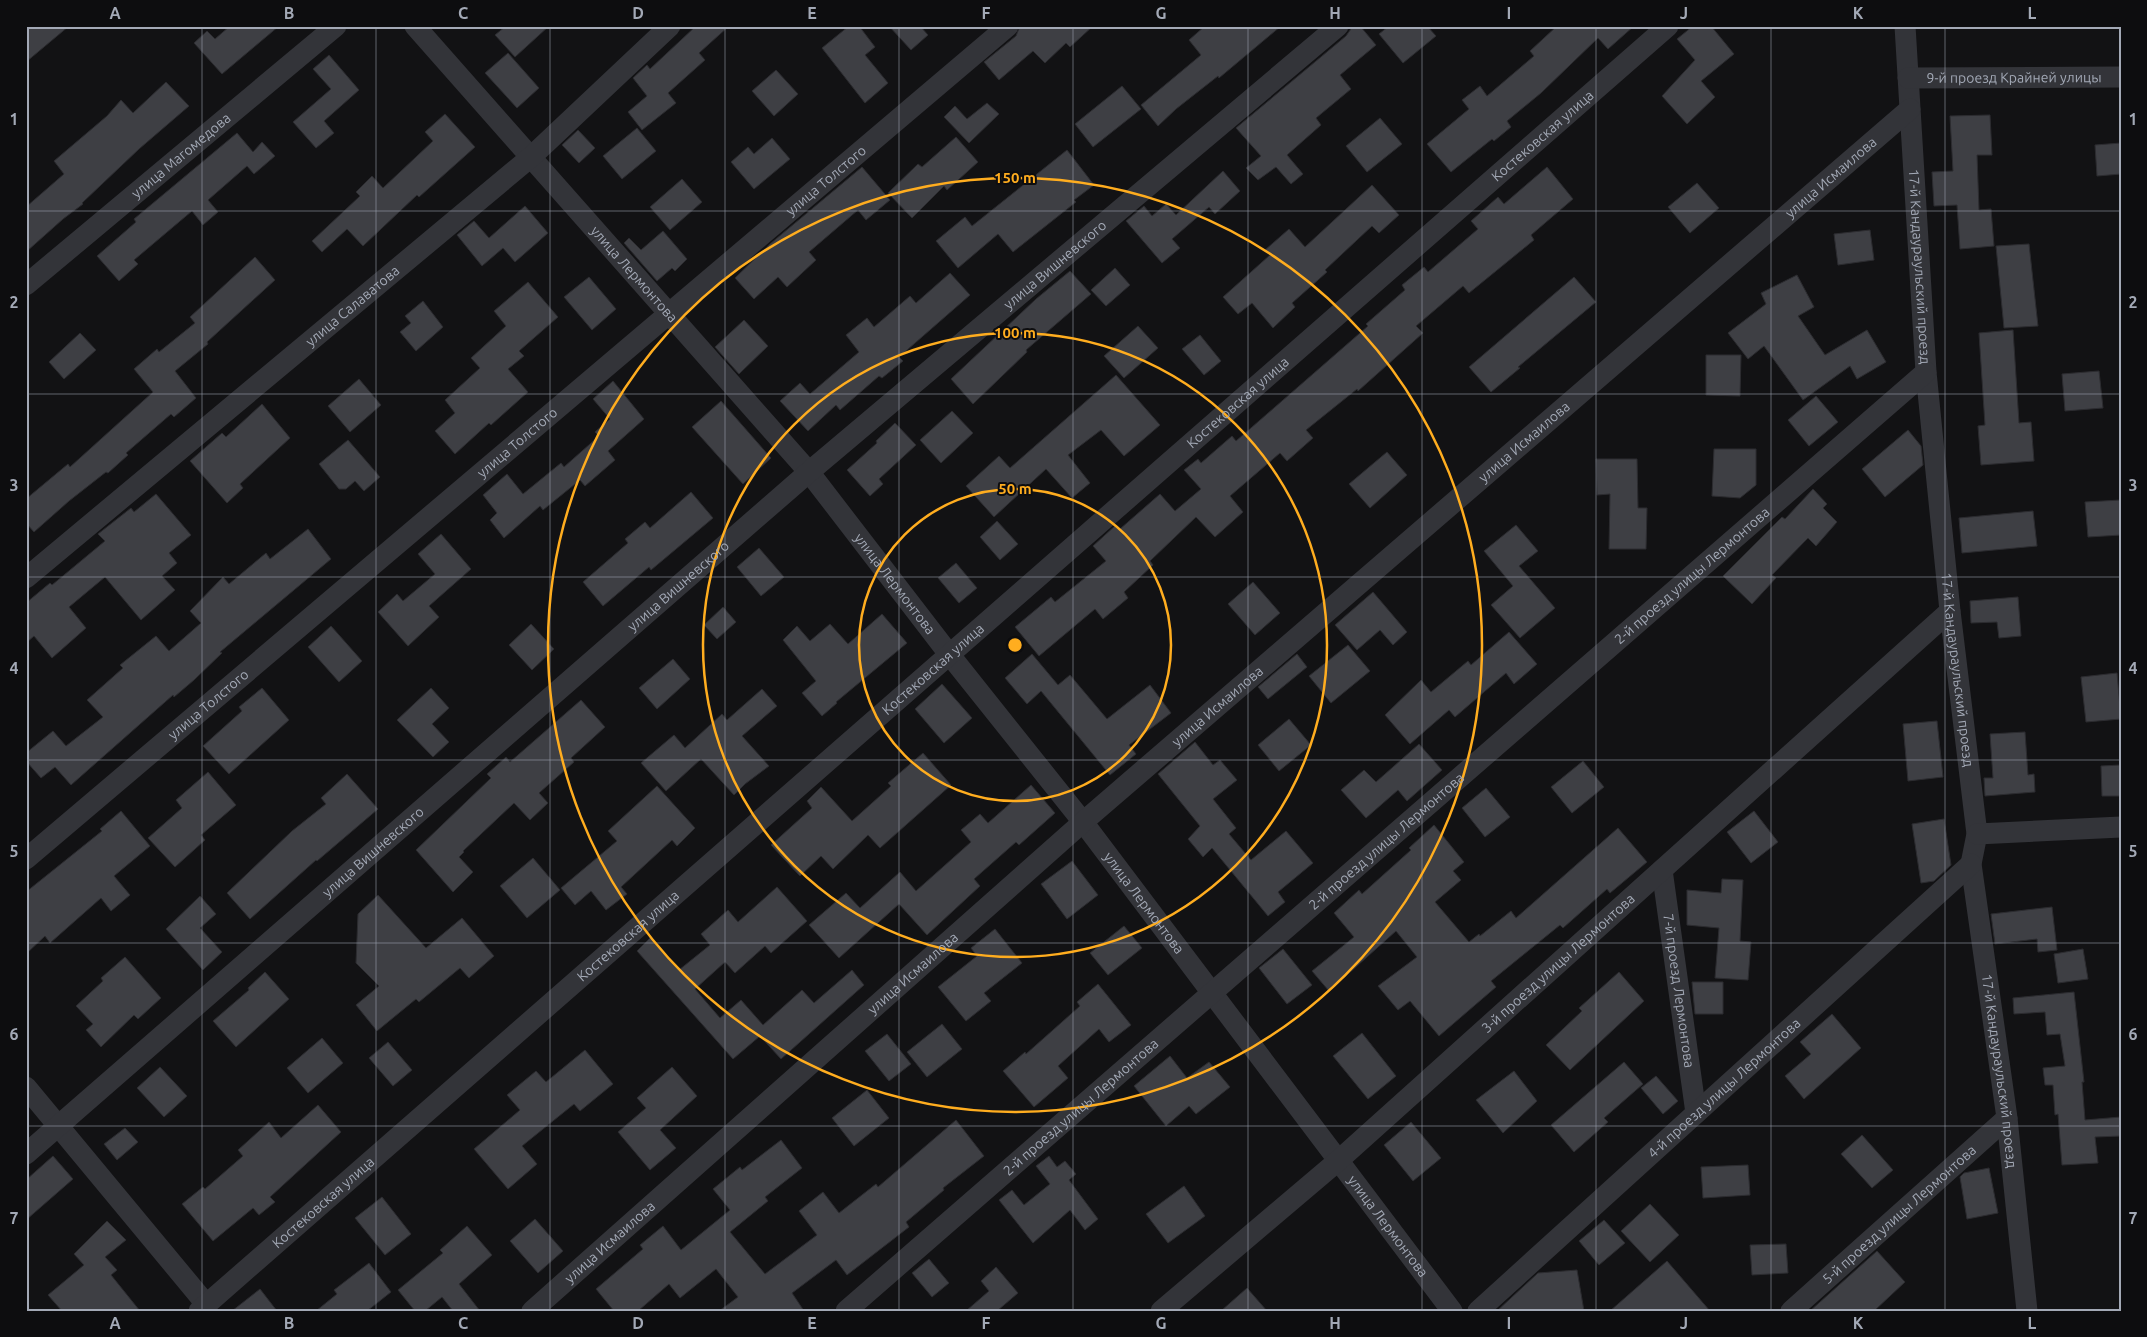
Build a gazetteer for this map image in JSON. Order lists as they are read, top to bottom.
{
  "streets": {
    "street": [
      "9-й проезд Крайней улицы",
      "Костековская улица",
      "улица Магомедова",
      "улица Исмаилова",
      "улица Толстого",
      "улица Вишневского",
      "17-й Кандаураульский проезд",
      "улица Лермонтова",
      "улица Салаватова",
      "2-й проезд улицы Лермонтова",
      "3-й проезд улицы Лермонтова",
      "7-й проезд Лермонтова",
      "4-й проезд улицы Лермонтова",
      "5-й проезд улицы Лермонтова"
    ]
  },
  "crossings": [
    ["9-й проезд Крайней улицы", "17-й Кандаураульский проезд"],
    ["Костековская улица", "улица Лермонтова"],
    ["улица Исмаилова", "17-й Кандаураульский проезд"],
    ["улица Исмаилова", "улица Лермонтова"],
    ["улица Толстого", "улица Лермонтова"],
    ["улица Вишневского", "улица Лермонтова"],
    ["17-й Кандаураульский проезд", "2-й проезд улицы Лермонтова"],
    ["17-й Кандаураульский проезд", "3-й проезд улицы Лермонтова"],
    ["17-й Кандаураульский проезд", "4-й проезд улицы Лермонтова"],
    ["17-й Кандаураульский проезд", "5-й проезд улицы Лермонтова"],
    ["улица Лермонтова", "улица Салаватова"],
    ["улица Лермонтова", "2-й проезд улицы Лермонтова"],
    ["улица Лермонтова", "3-й проезд улицы Лермонтова"],
    ["3-й проезд улицы Лермонтова", "7-й проезд Лермонтова"],
    ["7-й проезд Лермонтова", "4-й проезд улицы Лермонтова"]
  ],
  "grid": {
    "columns": [
      "A",
      "B",
      "C",
      "D",
      "E",
      "F",
      "G",
      "H",
      "I",
      "J",
      "K",
      "L"
    ],
    "rows": [
      "1",
      "2",
      "3",
      "4",
      "5",
      "6",
      "7"
    ]
  },
  "rings": ["150 m", "100 m", "50 m"]
}
